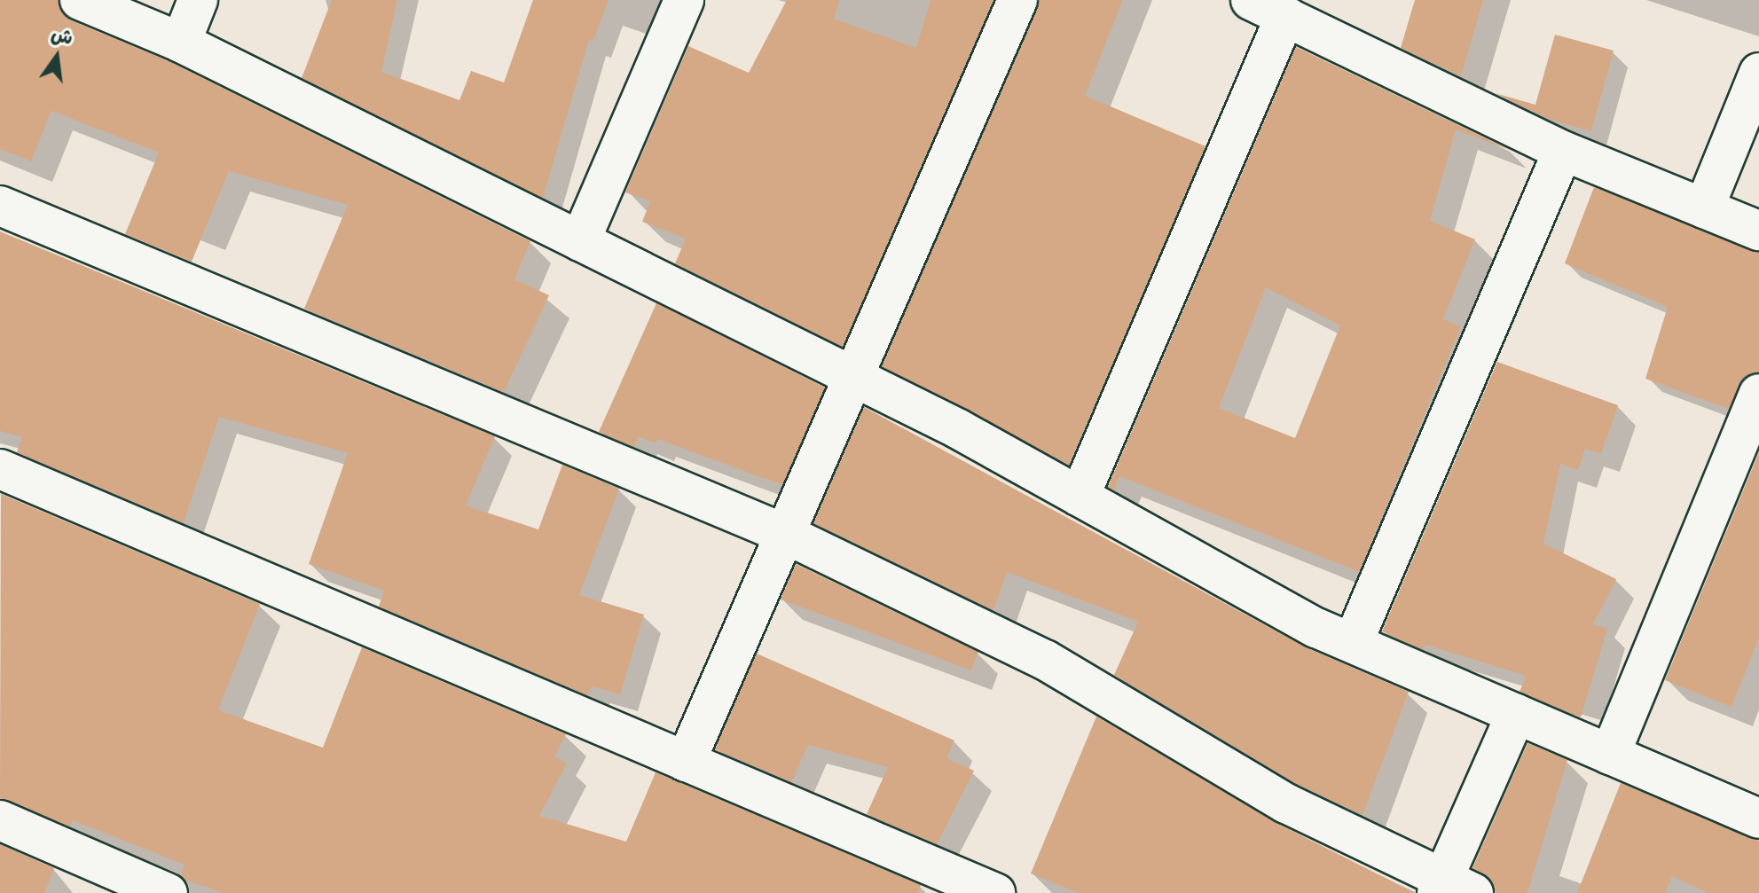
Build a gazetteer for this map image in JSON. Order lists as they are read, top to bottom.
{
  "north": "top"
}
